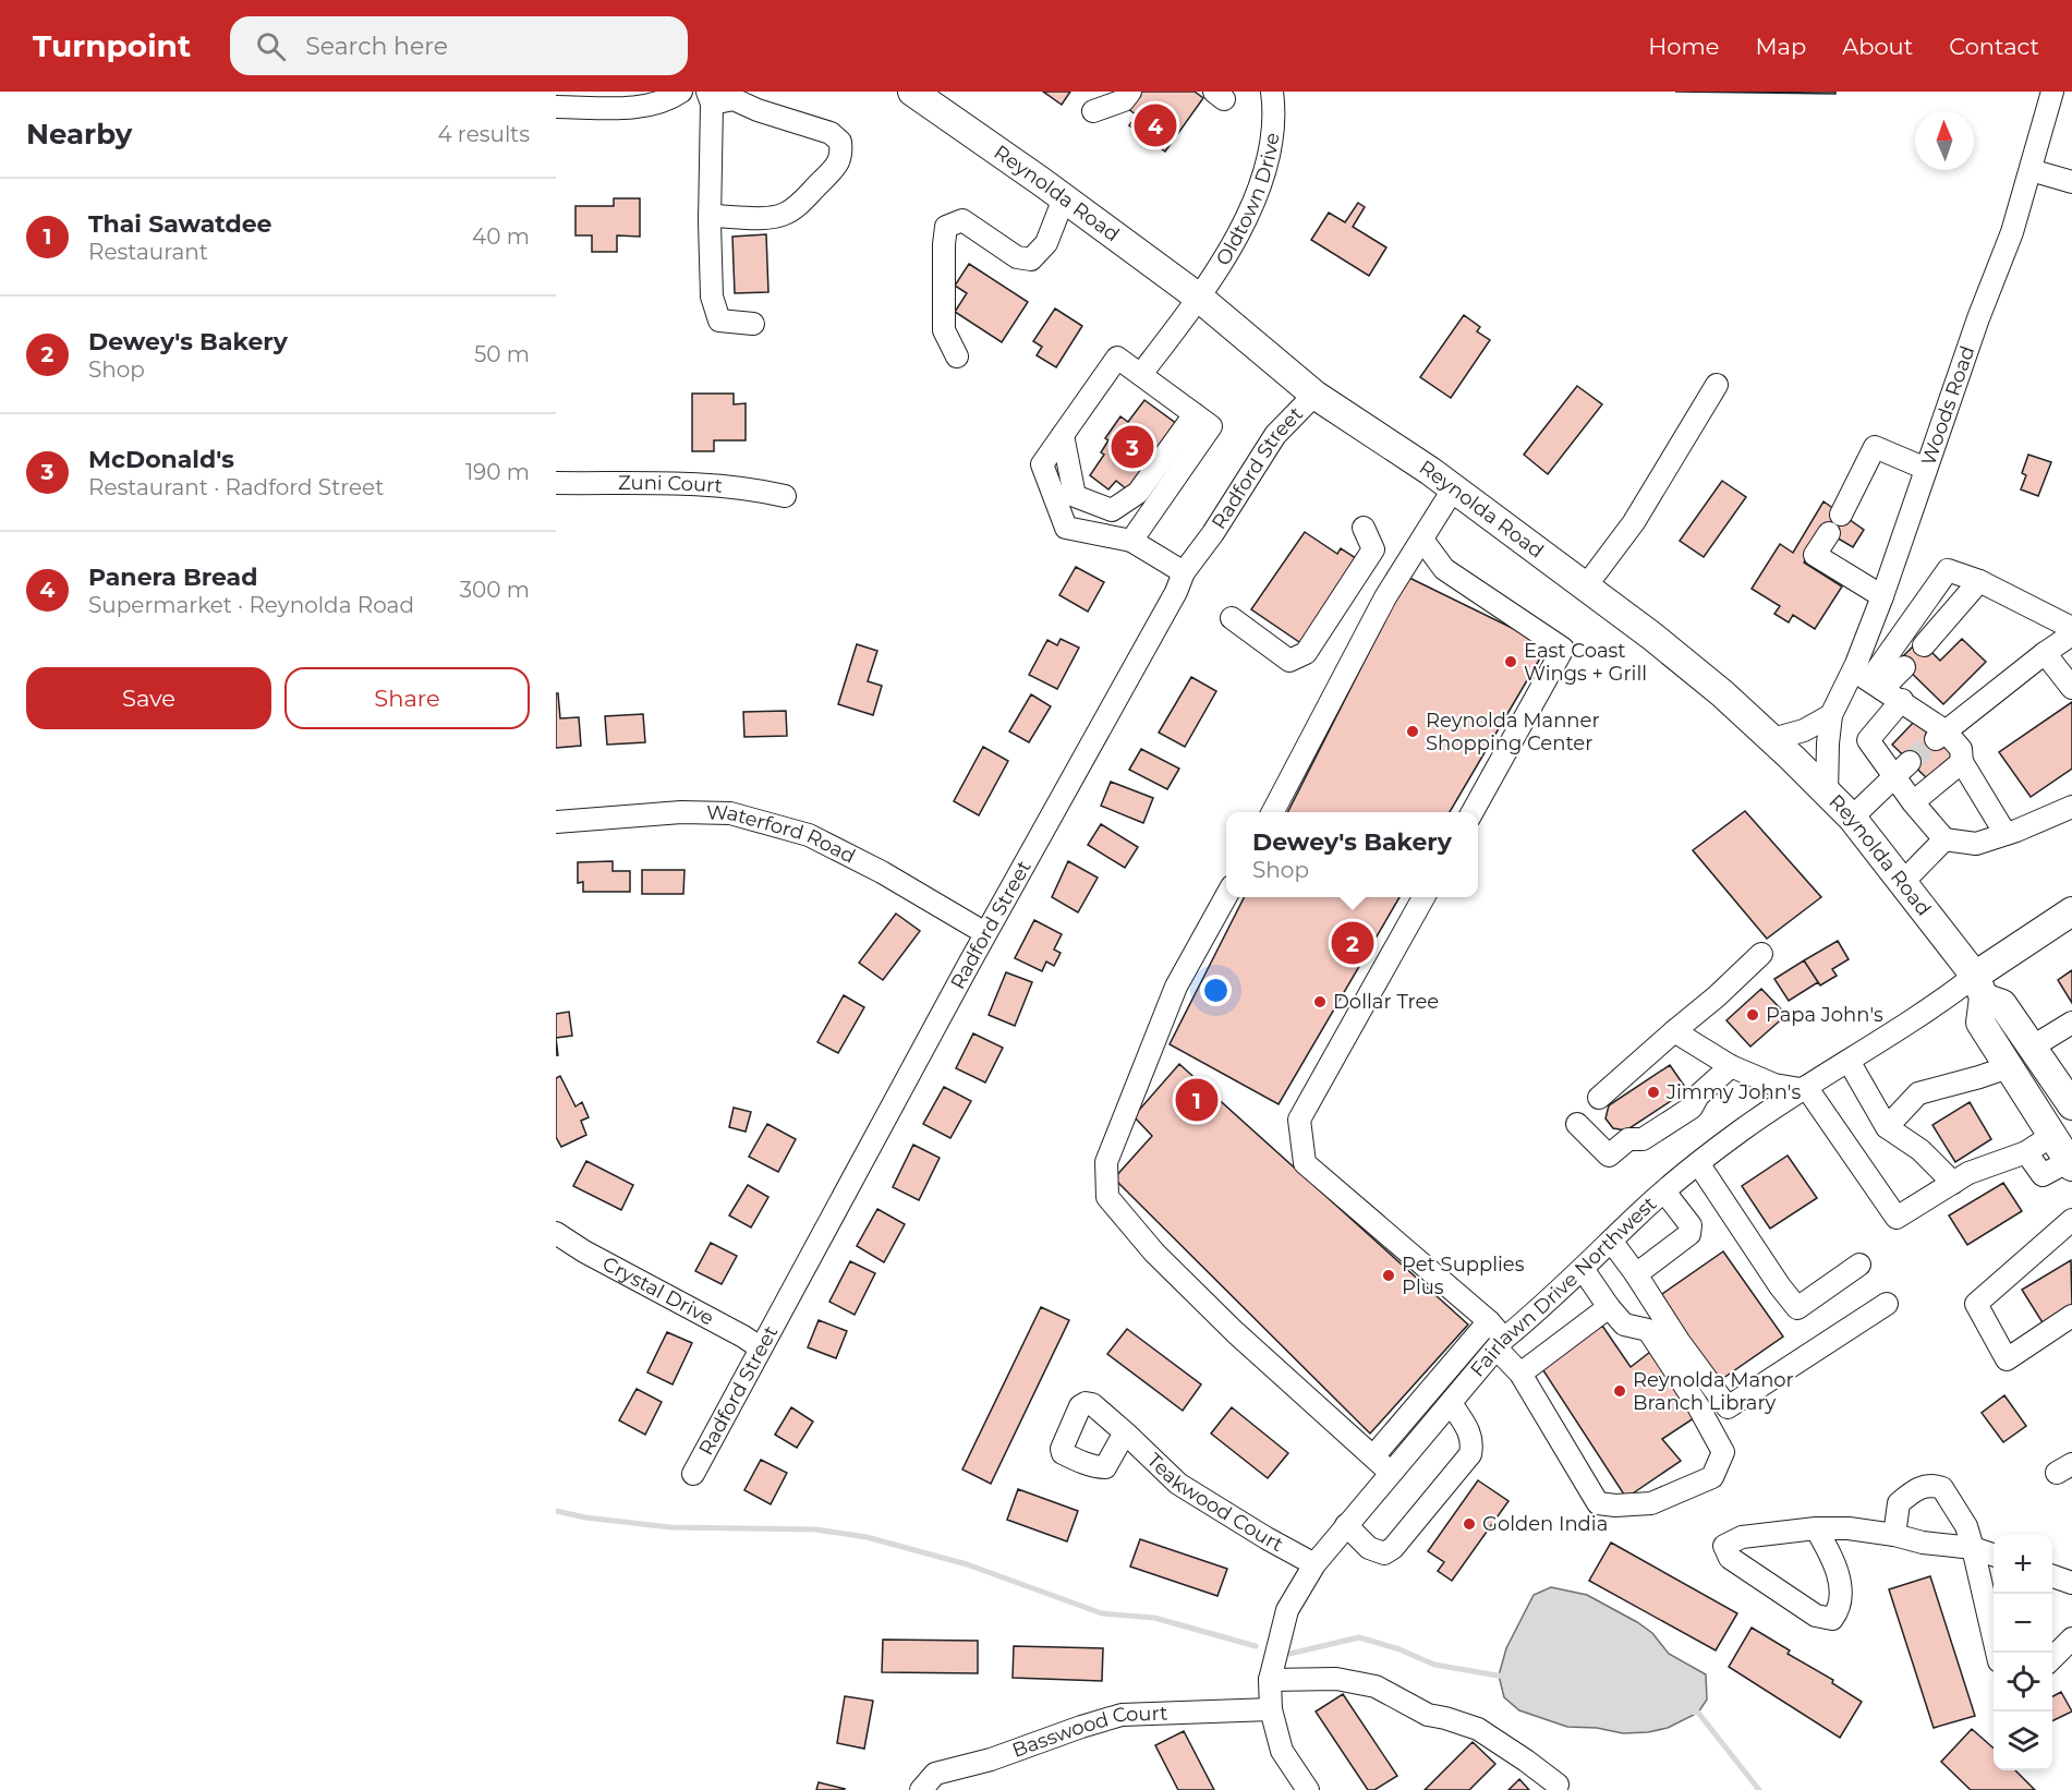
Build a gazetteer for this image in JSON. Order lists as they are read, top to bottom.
{
  "streets": {
    "main road": ["Reynolda Road"],
    "street": [
      "Oldtown Drive",
      "Woods Road",
      "Radford Street",
      "Zuni Court",
      "Waterford Road",
      "Fairlawn Drive Northwest",
      "Crystal Drive",
      "Teakwood Court",
      "Basswood Court"
    ]
  },
  "crossings": [
    ["Reynolda Road", "Oldtown Drive"],
    ["Reynolda Road", "Woods Road"],
    ["Reynolda Road", "Radford Street"],
    ["Reynolda Road", "Fairlawn Drive Northwest"],
    ["Radford Street", "Waterford Road"],
    ["Radford Street", "Crystal Drive"],
    ["Fairlawn Drive Northwest", "Teakwood Court"],
    ["Fairlawn Drive Northwest", "Basswood Court"]
  ],
  "places": [
    "East Coast Wings + Grill",
    "Reynolda Manner Shopping Center",
    "Dollar Tree",
    "Papa John's",
    "Jimmy John's",
    "Pet Supplies Plus",
    "Reynolda Manor Branch Library",
    "Golden India"
  ],
  "north": "top",
  "page": {
    "header": "Turnpoint",
    "search": "Search here",
    "nav": [
      "Home",
      "Map",
      "About",
      "Contact"
    ],
    "heading": ["Nearby", "4 results"],
    "pins": [
      "4",
      "3",
      "2",
      "1"
    ],
    "list": [
      {
        "mark": "1",
        "name": "Thai Sawatdee",
        "note": "Restaurant",
        "value": "40 m"
      },
      {
        "mark": "2",
        "name": "Dewey's Bakery",
        "note": "Shop",
        "value": "50 m"
      },
      {
        "mark": "3",
        "name": "McDonald's",
        "note": "Restaurant · Radford Street",
        "value": "190 m"
      },
      {
        "mark": "4",
        "name": "Panera Bread",
        "note": "Supermarket · Reynolda Road",
        "value": "300 m"
      }
    ],
    "buttons": ["Save", "Share"],
    "popup": ["Dewey's Bakery", "Shop"],
    "map_buttons": ["+", "−"]
  }
}
